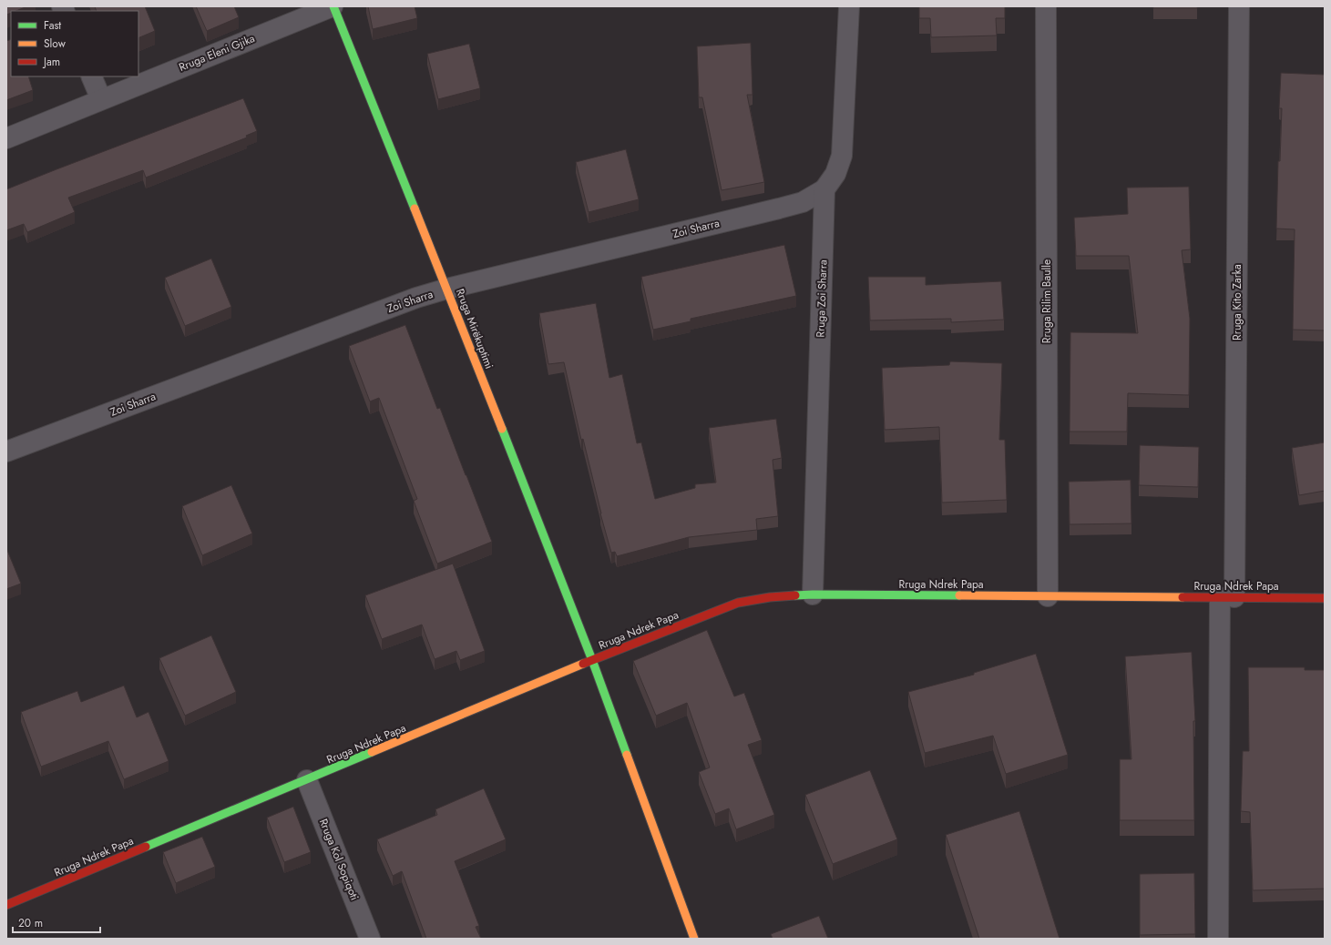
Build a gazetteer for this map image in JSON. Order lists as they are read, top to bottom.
{
  "streets": {
    "street": [
      "Rruga Eleni Gjika",
      "Zoi Sharra",
      "Rruga Zoi Sharra",
      "Rruga Rilim Baulle",
      "Rruga Kito Zarka",
      "Rruga Mirëkuptimi",
      "Rruga Ndrek Papa",
      "Rruga Kol Sopiqoti"
    ]
  },
  "crossings": [
    ["Rruga Eleni Gjika", "Rruga Mirëkuptimi"],
    ["Zoi Sharra", "Rruga Zoi Sharra"],
    ["Zoi Sharra", "Rruga Mirëkuptimi"],
    ["Rruga Zoi Sharra", "Rruga Ndrek Papa"],
    ["Rruga Rilim Baulle", "Rruga Ndrek Papa"],
    ["Rruga Kito Zarka", "Rruga Ndrek Papa"],
    ["Rruga Mirëkuptimi", "Rruga Ndrek Papa"],
    ["Rruga Ndrek Papa", "Rruga Kol Sopiqoti"]
  ],
  "legend": ["Fast", "Slow", "Jam"],
  "scale_bar": "20 m"
}
